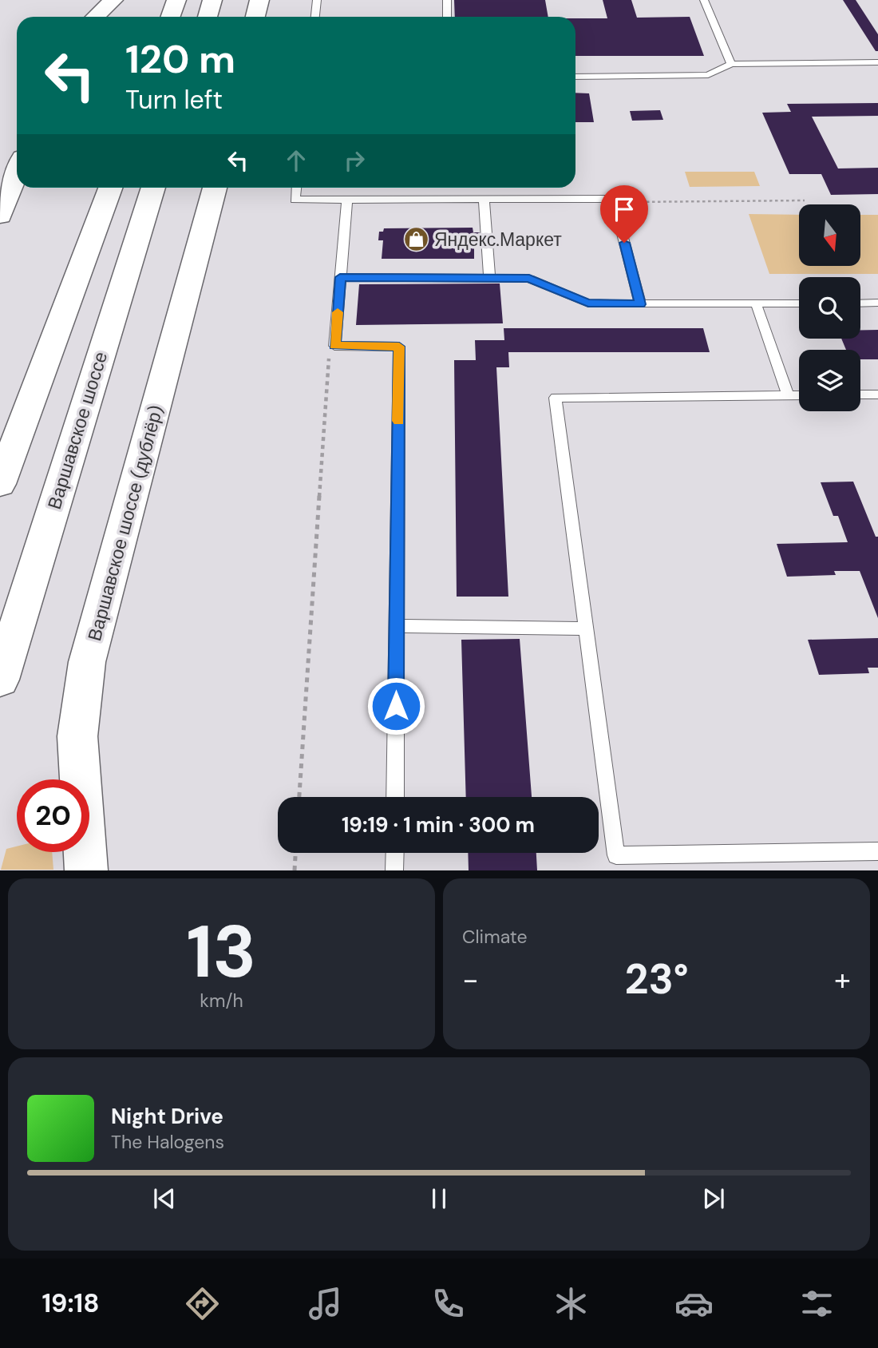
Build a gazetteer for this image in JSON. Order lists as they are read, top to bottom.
{
  "streets": {
    "main road": ["Варшавское шоссе", "Варшавское шоссе (дублёр)"]
  },
  "places": {
    "shop": ["Яндекс.Маркет"]
  },
  "north": "bottom",
  "page": {
    "turn": ["120 m", "Turn left"],
    "limit": "20",
    "trip": "19:19 · 1 min · 300 m",
    "tile": [
      ["13", "km/h"],
      "Climate"
    ],
    "heat": ["−", "23°", "+"],
    "song": ["Night Drive", "The Halogens"],
    "tabs": "19:18"
  }
}
